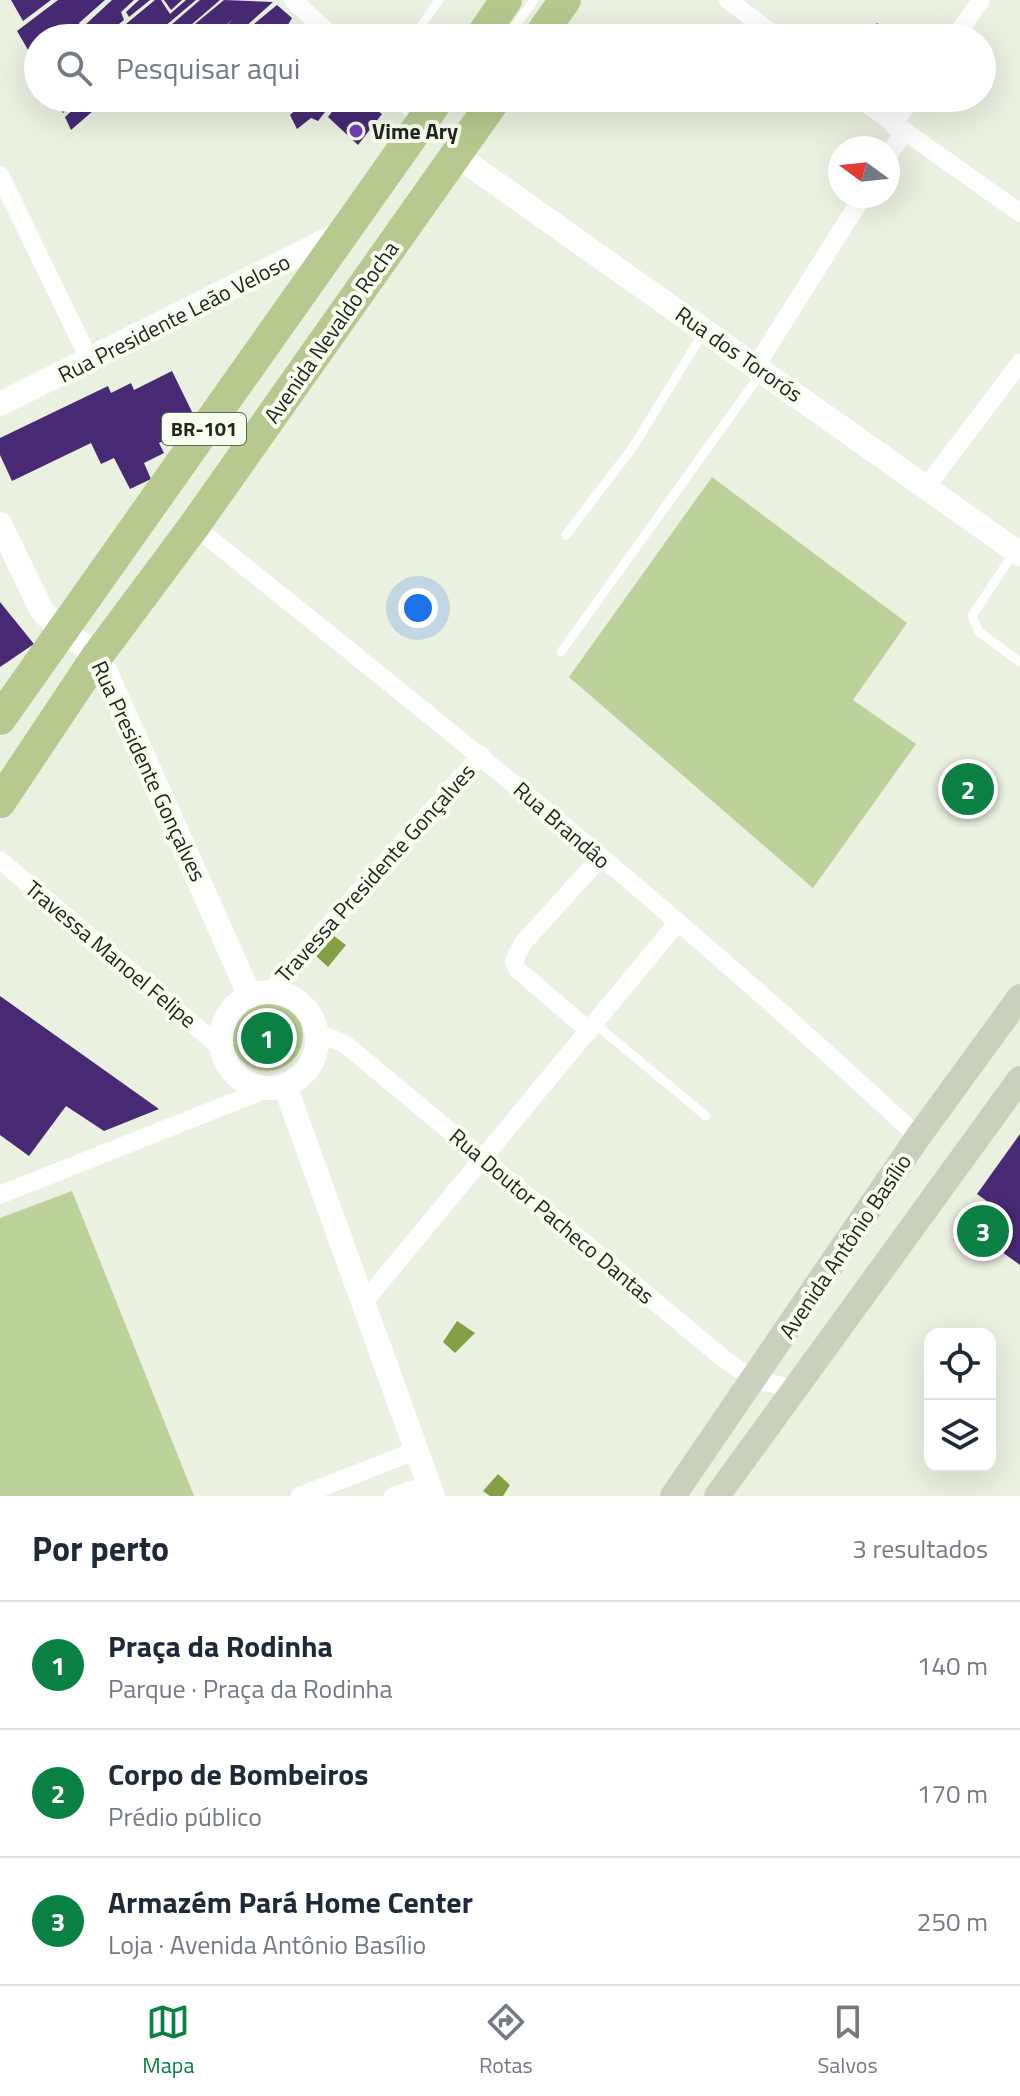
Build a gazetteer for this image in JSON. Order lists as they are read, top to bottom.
{
  "streets": {
    "highway": ["Avenida Nevaldo Rocha", "BR-101"],
    "main road": ["Avenida Antônio Basílio"],
    "street": [
      "Rua Presidente Leão Veloso",
      "Rua dos Tororós",
      "Rua Presidente Gonçalves",
      "Rua Brandâo",
      "Travessa Presidente Gonçalves",
      "Travessa Manoel Felipe",
      "Rua Doutor Pacheco Dantas"
    ]
  },
  "crossings": [
    ["Rua Presidente Leão Veloso", "Avenida Nevaldo Rocha"],
    ["Avenida Nevaldo Rocha", "Rua dos Tororós"],
    ["Avenida Nevaldo Rocha", "Rua Presidente Gonçalves"],
    ["Avenida Nevaldo Rocha", "Rua Brandâo"],
    ["Rua Presidente Gonçalves", "Travessa Presidente Gonçalves"],
    ["Rua Presidente Gonçalves", "Travessa Manoel Felipe"],
    ["Rua Presidente Gonçalves", "Rua Doutor Pacheco Dantas"],
    ["Rua Brandâo", "Travessa Presidente Gonçalves"],
    ["Rua Brandâo", "Avenida Antônio Basílio"],
    ["Travessa Presidente Gonçalves", "Travessa Manoel Felipe"],
    ["Travessa Presidente Gonçalves", "Rua Doutor Pacheco Dantas"],
    ["Travessa Manoel Felipe", "Rua Doutor Pacheco Dantas"],
    ["Rua Doutor Pacheco Dantas", "Avenida Antônio Basílio"]
  ],
  "places": ["Vime Ary"],
  "north": "left",
  "page": {
    "search": "Pesquisar aqui",
    "pins": ["2", "1", "3"],
    "heading": ["Por perto", "3 resultados"],
    "list": [
      {
        "mark": "1",
        "name": "Praça da Rodinha",
        "note": "Parque · Praça da Rodinha",
        "value": "140 m"
      },
      {
        "mark": "2",
        "name": "Corpo de Bombeiros",
        "note": "Prédio público",
        "value": "170 m"
      },
      {
        "mark": "3",
        "name": "Armazém Pará Home Center",
        "note": "Loja · Avenida Antônio Basílio",
        "value": "250 m"
      }
    ],
    "nav": ["Mapa", "Rotas", "Salvos"]
  }
}
